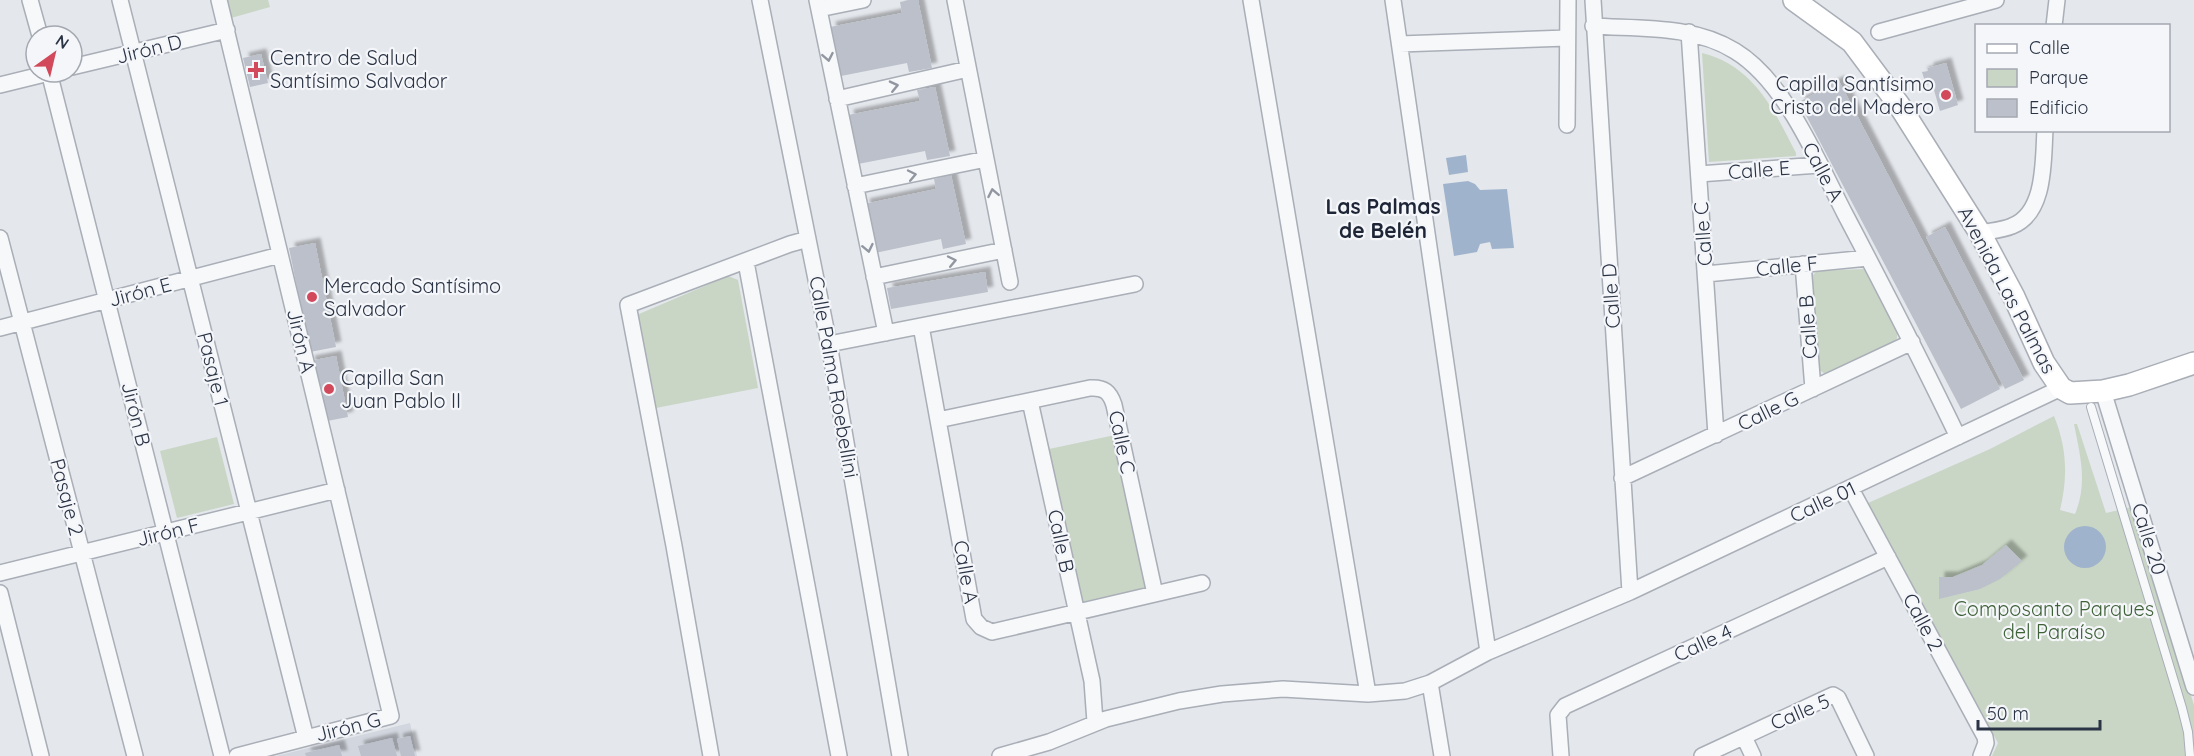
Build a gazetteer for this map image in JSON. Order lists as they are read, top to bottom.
{
  "streets": {
    "main road": ["Avenida Las Palmas"],
    "street": [
      "Jirón D",
      "Calle E",
      "Calle A",
      "Calle C",
      "Calle F",
      "Jirón E",
      "Calle D",
      "Calle B",
      "Jirón A",
      "Pasaje 1",
      "Calle Palma Roebellini",
      "Calle G",
      "Jirón B",
      "Pasaje 2",
      "Calle 01",
      "Jirón F",
      "Calle 20",
      "Calle 2",
      "Calle 4",
      "Calle 5",
      "Jirón G"
    ]
  },
  "crossings": [
    ["Jirón D", "Jirón A"],
    ["Jirón D", "Pasaje 1"],
    ["Calle E", "Calle A"],
    ["Calle E", "Calle C"],
    ["Calle A", "Calle C"],
    ["Calle A", "Calle F"],
    ["Calle A", "Calle D"],
    ["Calle A", "Calle B"],
    ["Calle A", "Calle G"],
    ["Calle A", "Calle 01"],
    ["Calle C", "Calle F"],
    ["Calle C", "Calle B"],
    ["Calle C", "Calle G"],
    ["Calle F", "Calle B"],
    ["Avenida Las Palmas", "Calle 01"],
    ["Jirón E", "Jirón A"],
    ["Jirón E", "Pasaje 1"],
    ["Jirón E", "Jirón B"],
    ["Jirón E", "Pasaje 2"],
    ["Calle D", "Calle G"],
    ["Calle D", "Calle 01"],
    ["Calle B", "Calle G"],
    ["Calle B", "Calle 01"],
    ["Jirón A", "Jirón F"],
    ["Jirón A", "Jirón G"],
    ["Pasaje 1", "Jirón F"],
    ["Pasaje 1", "Jirón G"],
    ["Jirón B", "Jirón F"],
    ["Pasaje 2", "Jirón F"],
    ["Calle 01", "Calle 2"],
    ["Calle 2", "Calle 4"]
  ],
  "districts": ["Las Palmas de Belén"],
  "parks": ["Composanto Parques del Paraíso"],
  "places": {
    "health": ["Centro de Salud Santísimo Salvador"],
    "other": ["Capilla Santísimo Cristo del Madero", "Mercado Santísimo Salvador", "Capilla San Juan Pablo II"]
  },
  "legend": ["Calle", "Parque", "Edificio"],
  "scale_bar": "50 m",
  "north": "top right"
}
